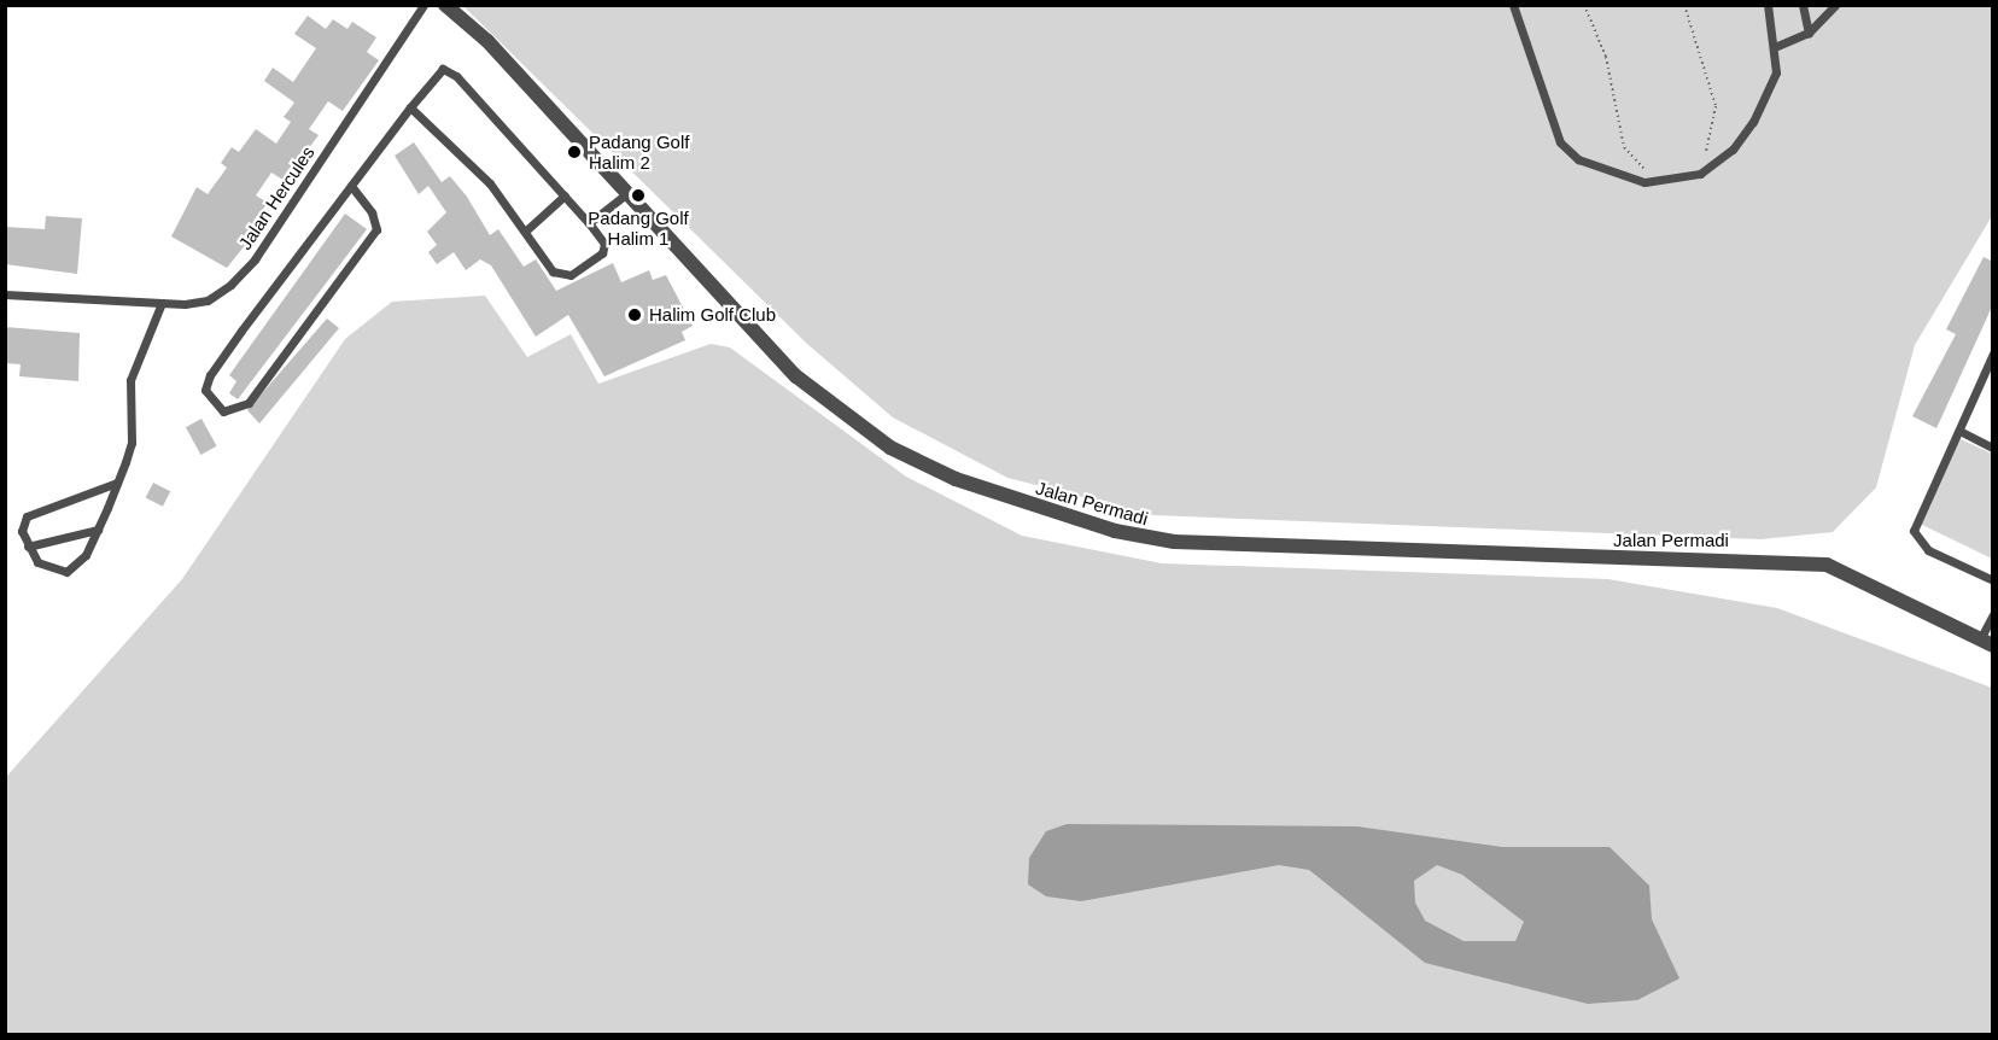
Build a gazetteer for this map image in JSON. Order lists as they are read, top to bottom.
{
  "streets": {
    "street": ["Jalan Permadi"],
    "lane": ["Jalan Hercules"]
  },
  "places": ["Padang Golf Halim 2", "Padang Golf Halim 1", "Halim Golf Club"]
}
